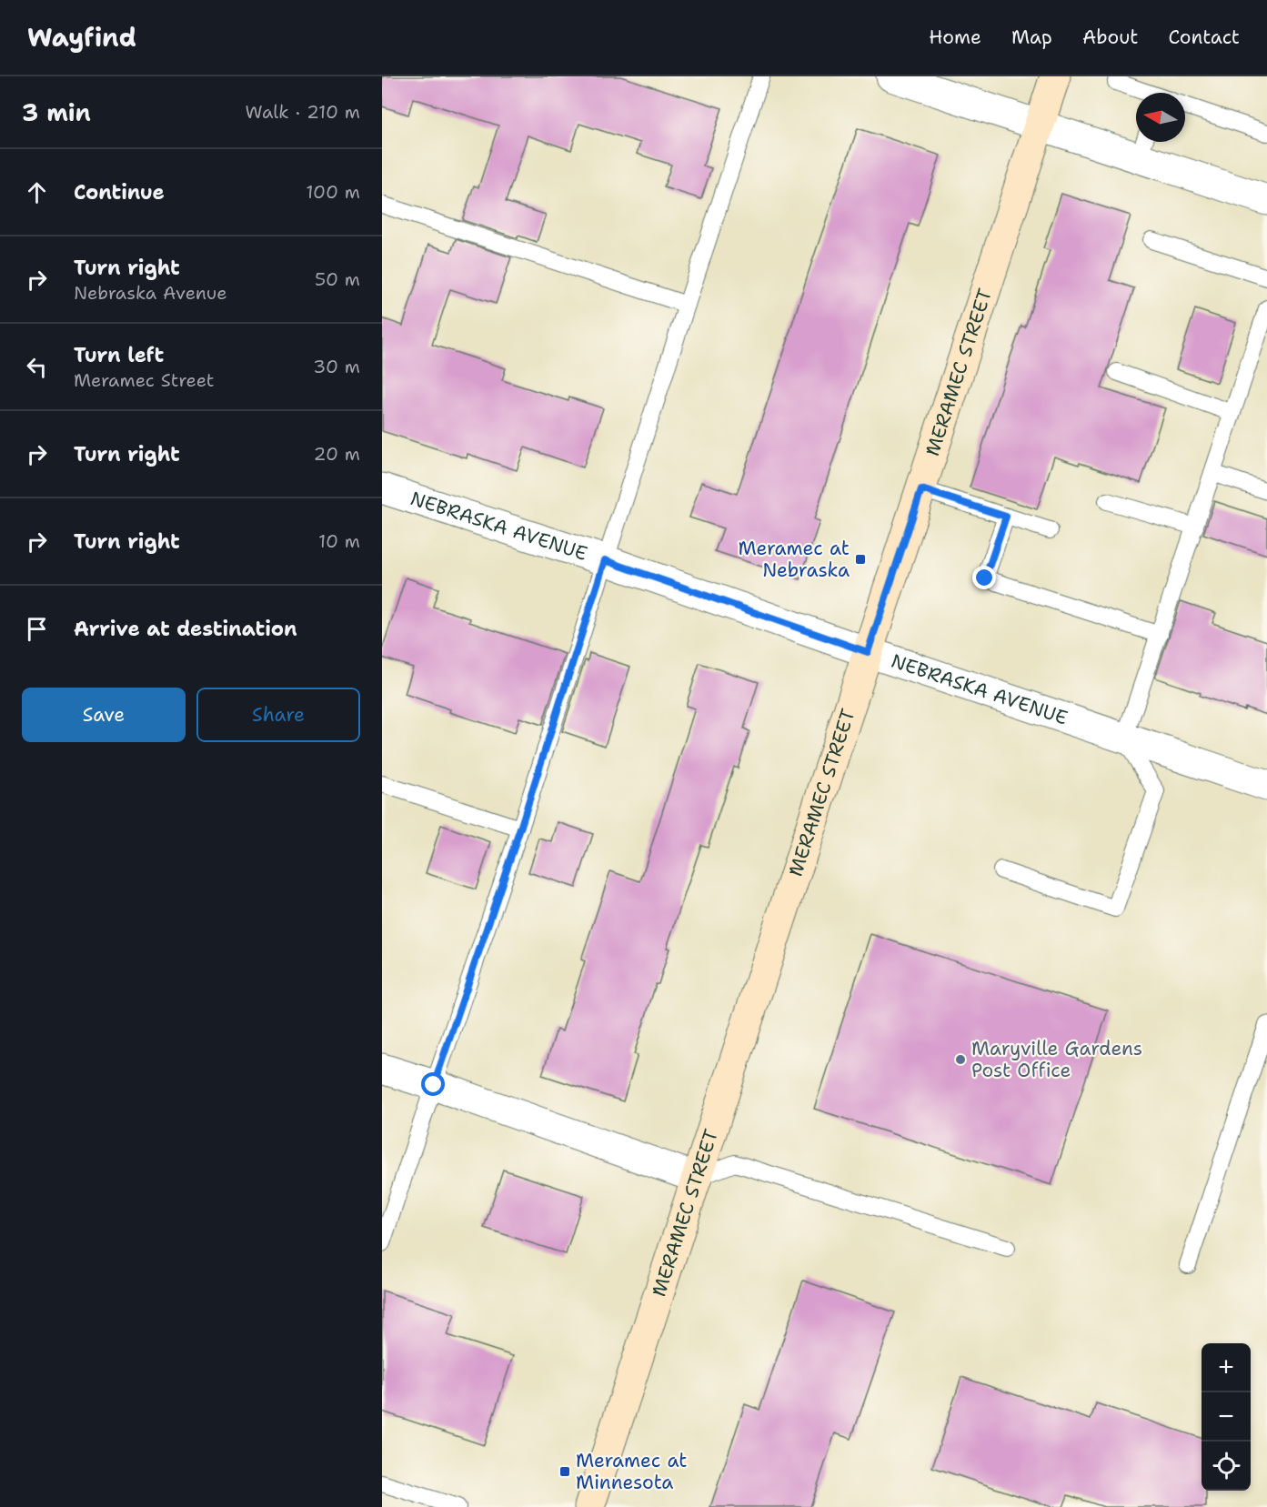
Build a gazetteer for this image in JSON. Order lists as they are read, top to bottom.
{
  "streets": {
    "street": ["MERAMEC STREET", "NEBRASKA AVENUE"]
  },
  "crossings": [
    ["MERAMEC STREET", "NEBRASKA AVENUE"]
  ],
  "places": {
    "transit": ["Meramec at Nebraska", "Meramec at Minnesota"],
    "other": ["Maryville Gardens Post Office"]
  },
  "north": "left",
  "page": {
    "header": "Wayfind",
    "nav": [
      "Home",
      "Map",
      "About",
      "Contact"
    ],
    "heading": ["3 min", "Walk · 210 m"],
    "list": [
      ["Continue", "100 m"],
      ["Turn right", "Nebraska Avenue", "50 m"],
      ["Turn left", "Meramec Street", "30 m"],
      ["Turn right", "20 m"],
      ["Turn right", "10 m"],
      "Arrive at destination"
    ],
    "buttons": ["Save", "Share"],
    "map_buttons": ["+", "−"]
  }
}
